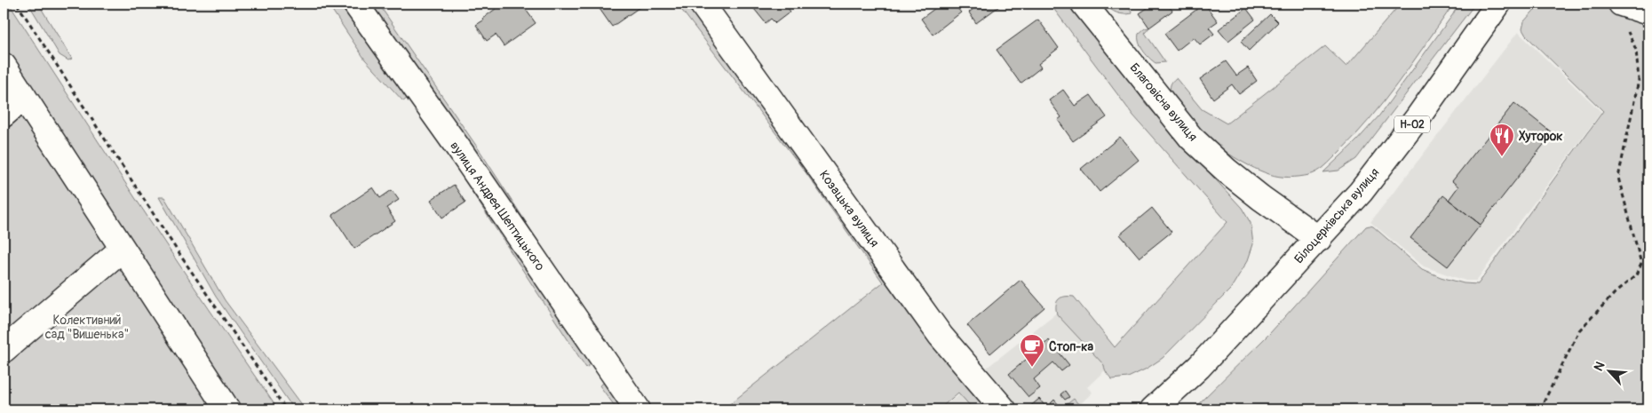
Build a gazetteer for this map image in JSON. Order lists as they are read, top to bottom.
{
  "streets": {
    "street": [
      "Благовісна вулиця",
      "Н-02",
      "вулиця Андрея Шептицького",
      "Козацька вулиця",
      "Білоцерківська вулиця"
    ]
  },
  "crossings": [
    ["Благовісна вулиця", "Білоцерківська вулиця"]
  ],
  "parks": ["Колективний сад \"Вишенька\""],
  "places": {
    "restaurant": ["Хуторок"],
    "cafe": ["Стоп-ка"]
  },
  "north": "top left"
}
